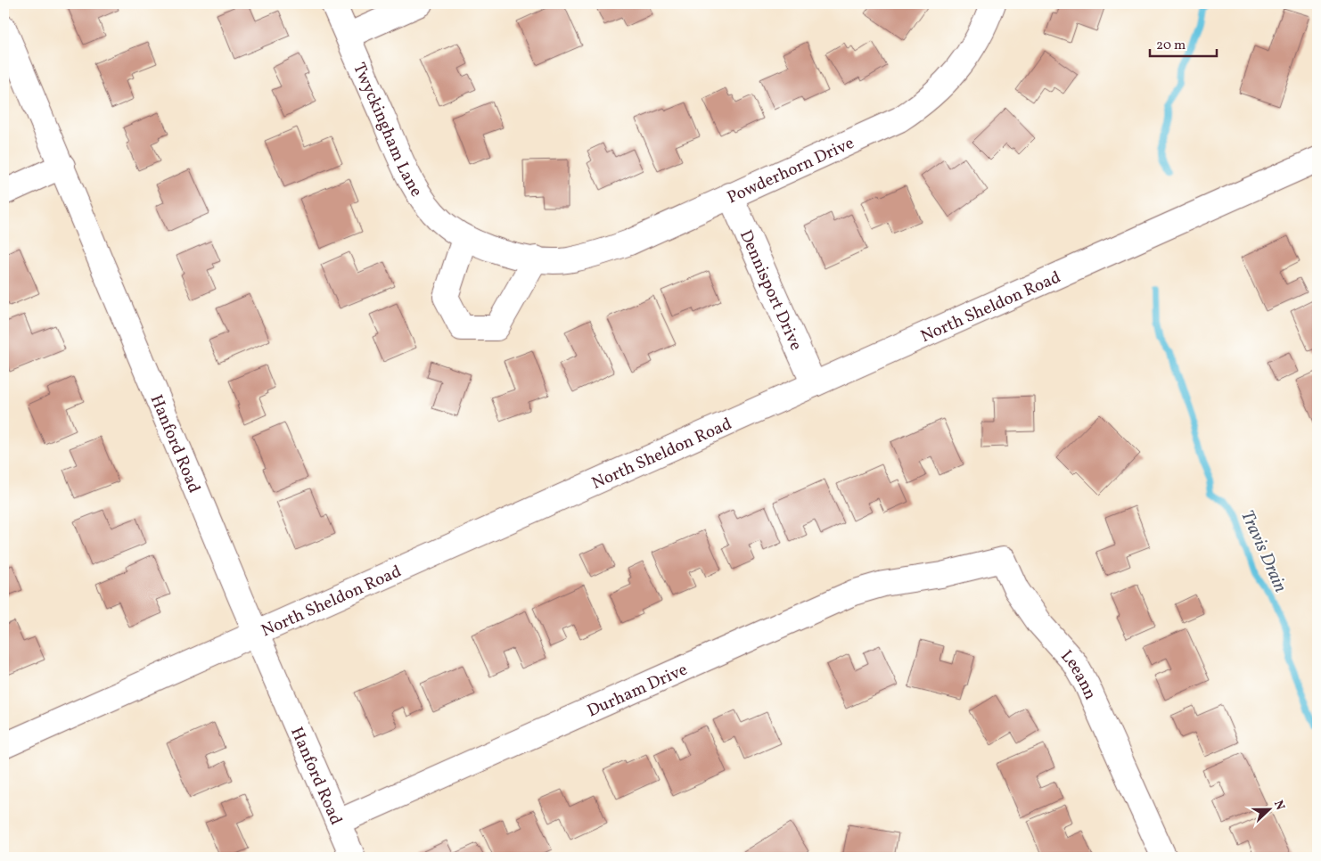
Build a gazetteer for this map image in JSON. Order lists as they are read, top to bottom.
{
  "streets": {
    "street": [
      "Twyckingham Lane",
      "Powderhorn Drive",
      "Dennisport Drive",
      "North Sheldon Road",
      "Hanford Road",
      "Leeann",
      "Durham Drive"
    ]
  },
  "crossings": [
    ["Twyckingham Lane", "Powderhorn Drive"],
    ["Powderhorn Drive", "Dennisport Drive"],
    ["Dennisport Drive", "North Sheldon Road"],
    ["North Sheldon Road", "Hanford Road"],
    ["Hanford Road", "Durham Drive"],
    ["Leeann", "Durham Drive"]
  ],
  "water": ["Travis Drain"],
  "scale_bar": "20 m",
  "north": "right"
}
